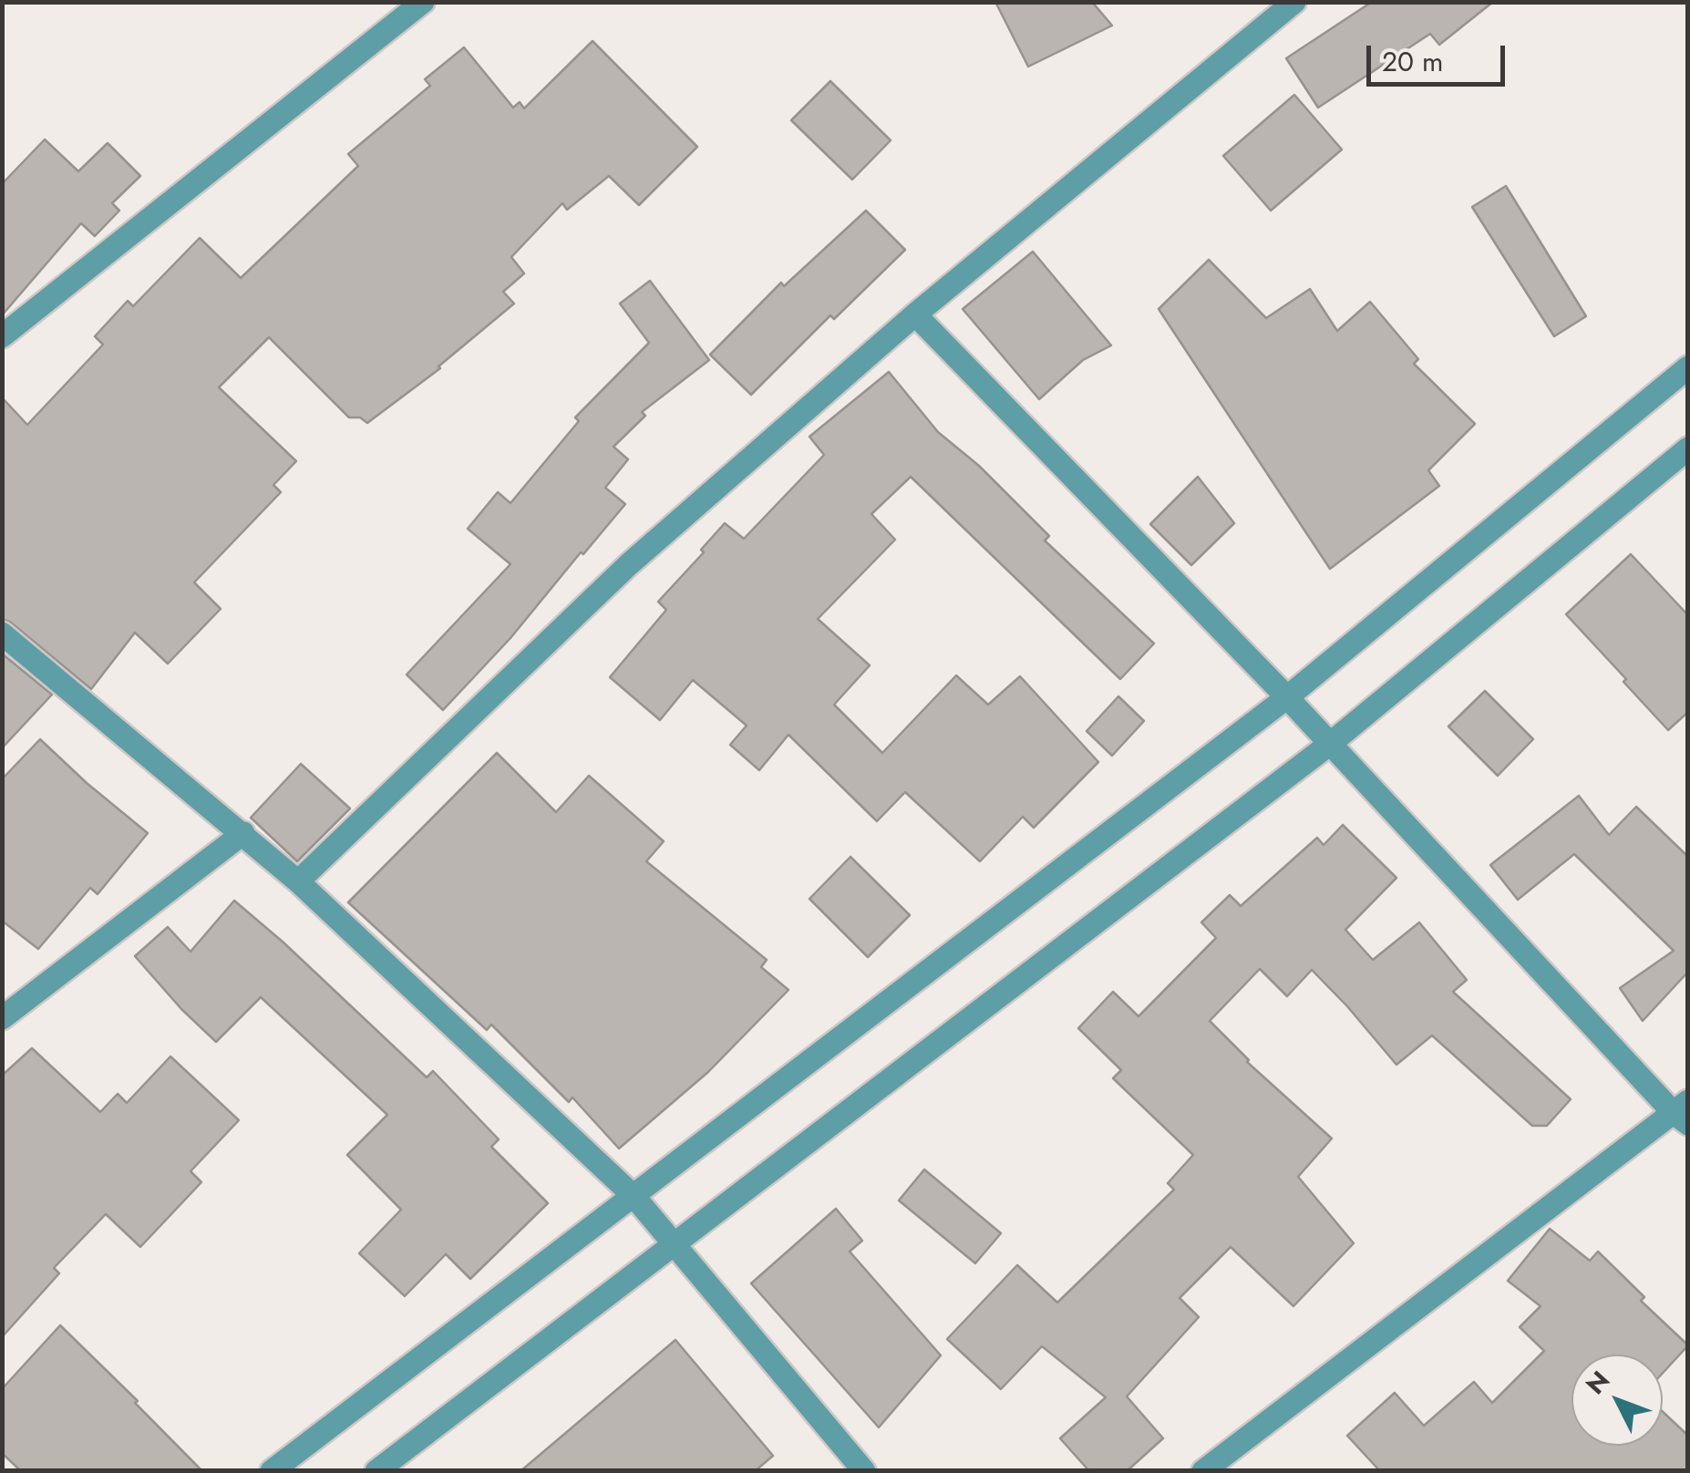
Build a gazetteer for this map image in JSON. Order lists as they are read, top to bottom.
{
  "scale_bar": "20 m",
  "north": "top left"
}
